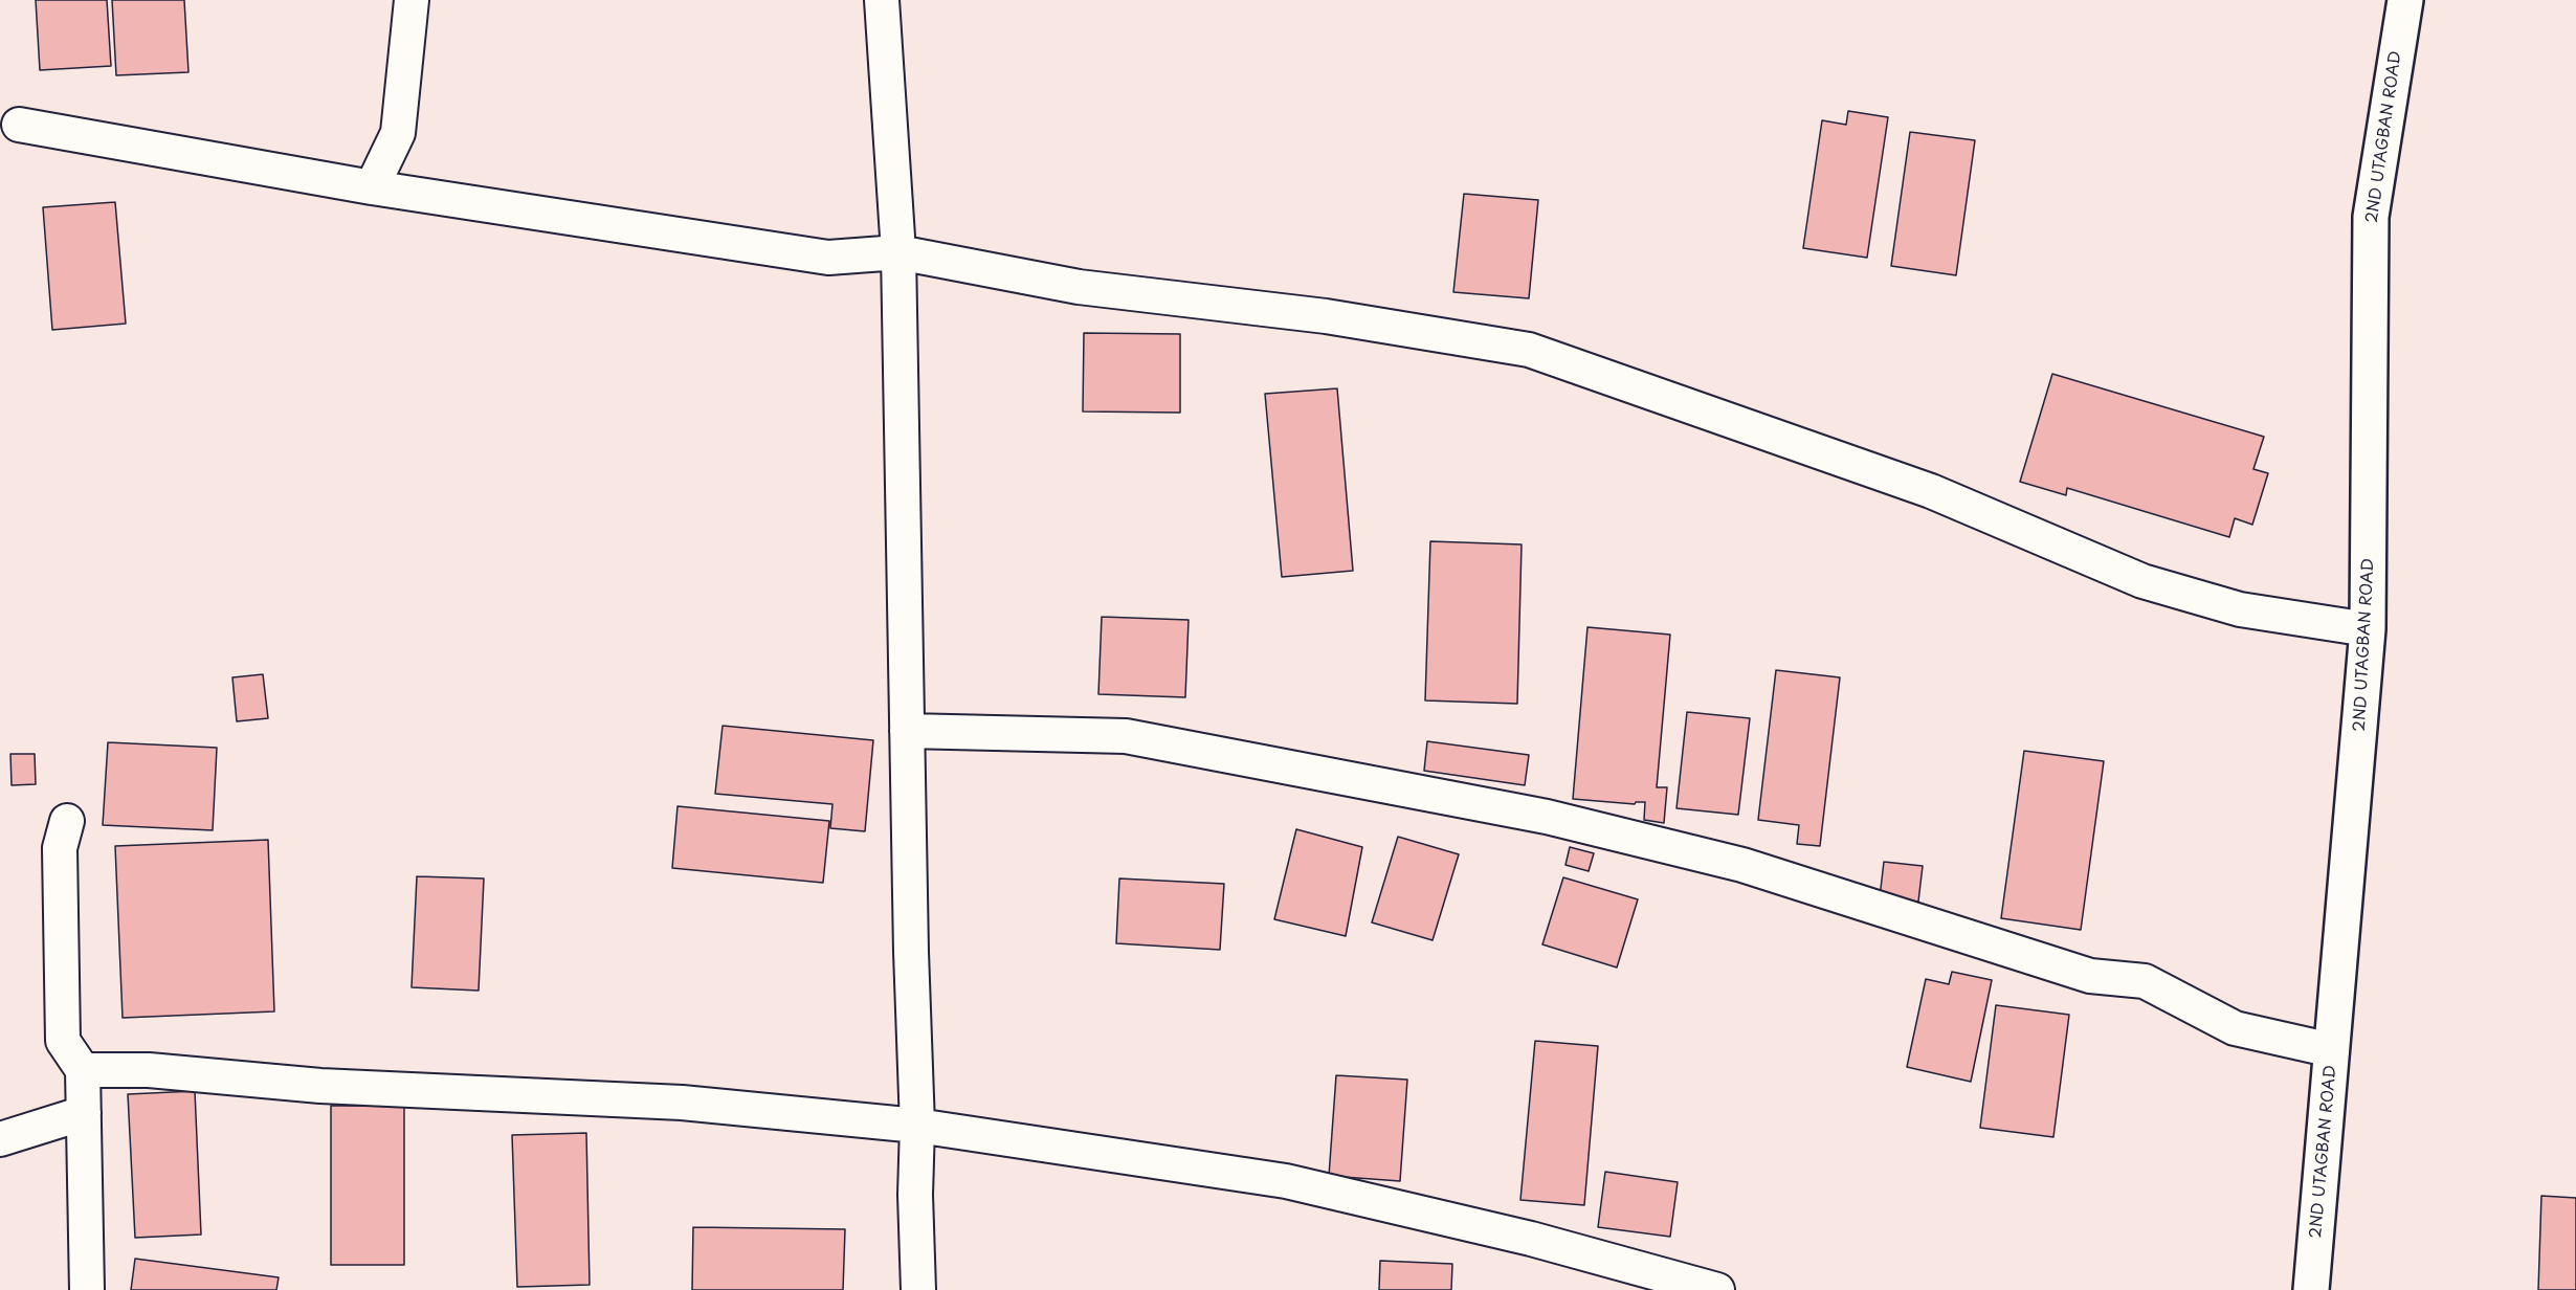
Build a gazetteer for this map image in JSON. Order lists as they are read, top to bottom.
{
  "streets": {
    "street": ["2ND UTAGBAN ROAD"]
  }
}
